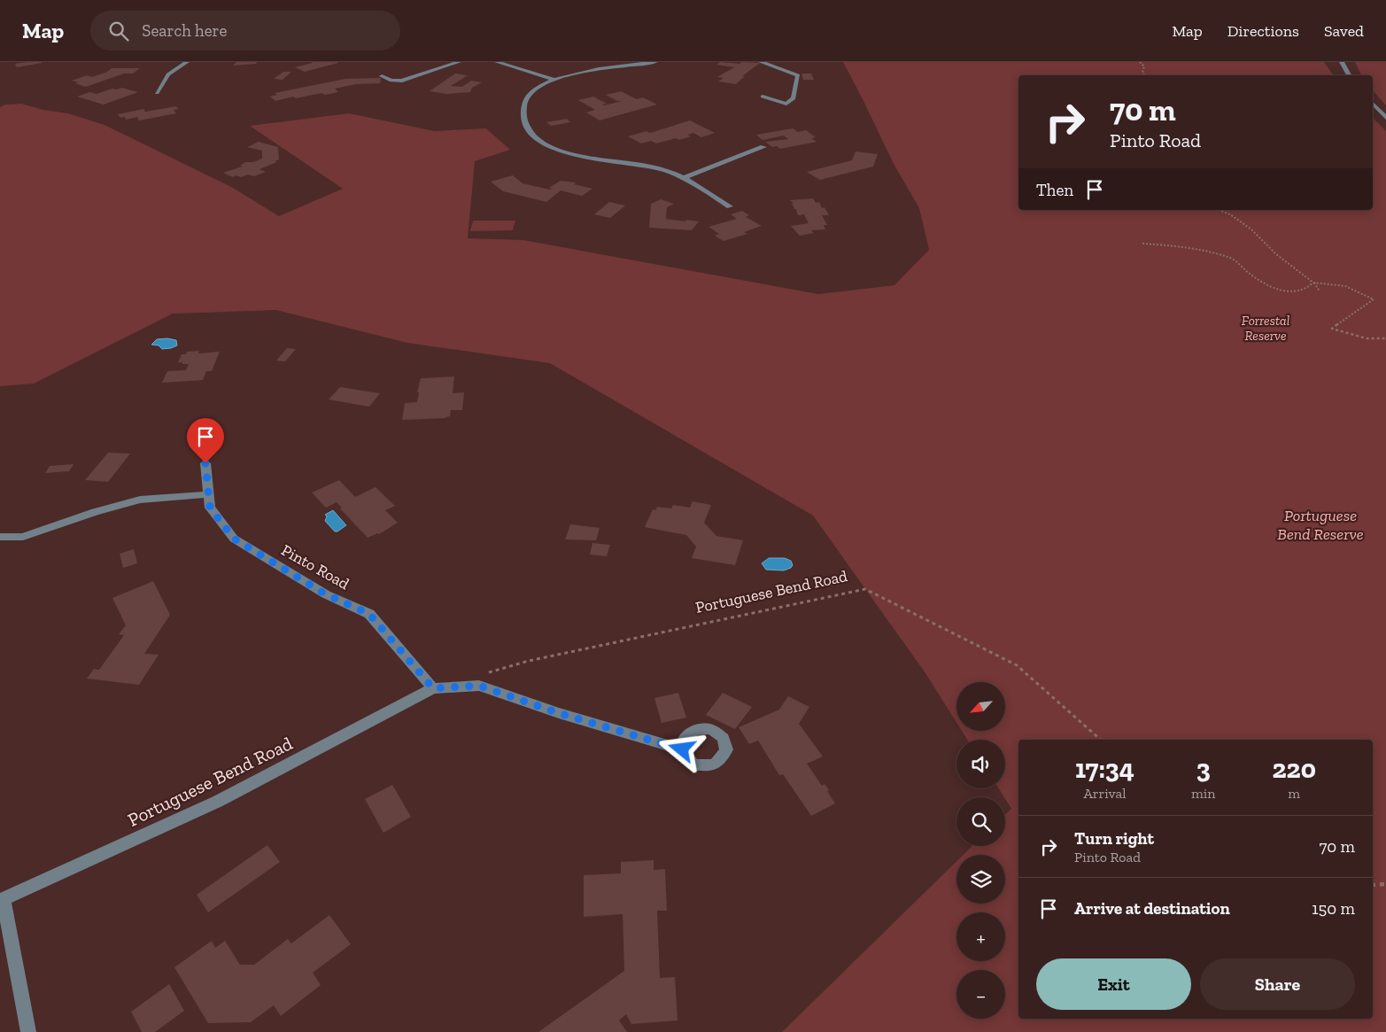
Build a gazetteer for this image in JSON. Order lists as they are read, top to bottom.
{
  "streets": {
    "street": ["Pinto Road", "Portuguese Bend Road"]
  },
  "crossings": [
    ["Pinto Road", "Portuguese Bend Road"]
  ],
  "parks": ["Forrestal Reserve", "Portuguese Bend Reserve"],
  "north": "bottom left",
  "page": {
    "header": "Map",
    "search": "Search here",
    "nav": ["Map", "Directions", "Saved"],
    "turn": ["70 m", "Pinto Road"],
    "then": "Then",
    "map_buttons": ["+", "−"],
    "eta": [
      "17:34",
      "Arrival",
      "3",
      "min",
      "220",
      "m"
    ],
    "list": [
      {
        "name": "Turn right",
        "note": "Pinto Road",
        "value": "70 m"
      },
      {
        "name": "Arrive at destination",
        "value": "150 m"
      }
    ],
    "buttons": ["Exit", "Share"]
  }
}
